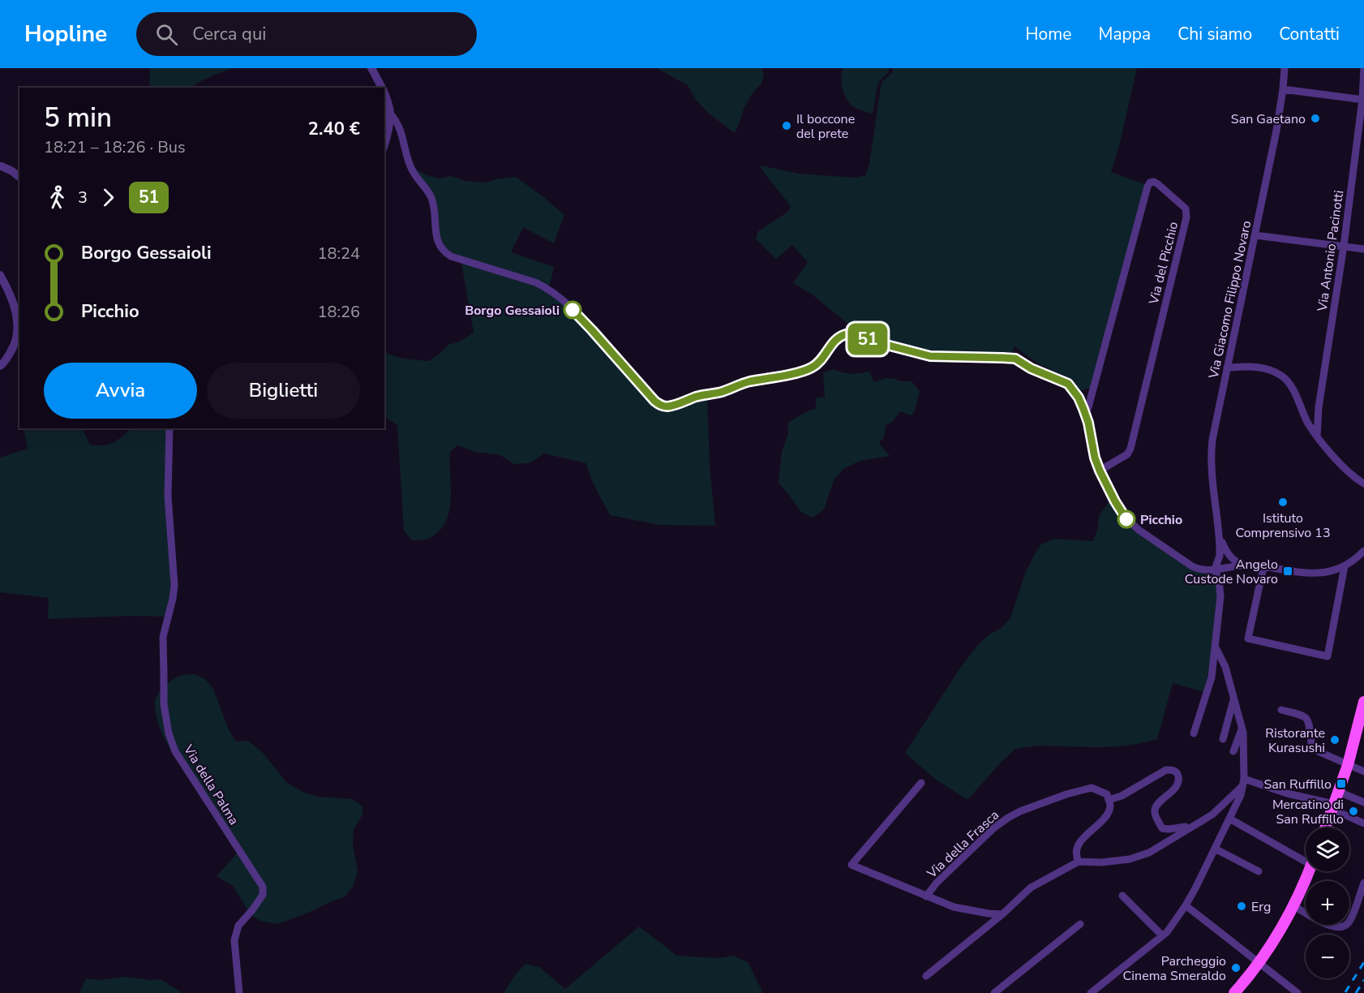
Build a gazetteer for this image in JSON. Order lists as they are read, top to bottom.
{
  "streets": {
    "street": [
      "Via Antonio Pacinotti",
      "Via del Picchio",
      "Via Giacomo Filippo Novaro",
      "Via della Palma",
      "Via della Frasca"
    ]
  },
  "places": {
    "other": [
      "San Gaetano",
      "Il boccone del prete",
      "Borgo Gessaioli",
      "Istituto Comprensivo 13",
      "Picchio",
      "Ristorante Kurasushi",
      "Mercatino di San Ruffillo",
      "Erg",
      "Parcheggio Cinema Smeraldo"
    ],
    "transit": ["Angelo Custode Novaro", "San Ruffillo"]
  },
  "lines": ["bus line 51"],
  "page": {
    "header": "Hopline",
    "search": "Cerca qui",
    "nav": [
      "Home",
      "Mappa",
      "Chi siamo",
      "Contatti"
    ],
    "on_map": "51",
    "heading": ["5 min", "18:21 – 18:26 · Bus", "2.40 €"],
    "legs": ["3", "51"],
    "list": [
      {
        "name": "Borgo Gessaioli",
        "value": "18:24"
      },
      {
        "name": "Picchio",
        "value": "18:26"
      }
    ],
    "buttons": ["Avvia", "Biglietti"],
    "map_buttons": ["+", "−"]
  }
}
